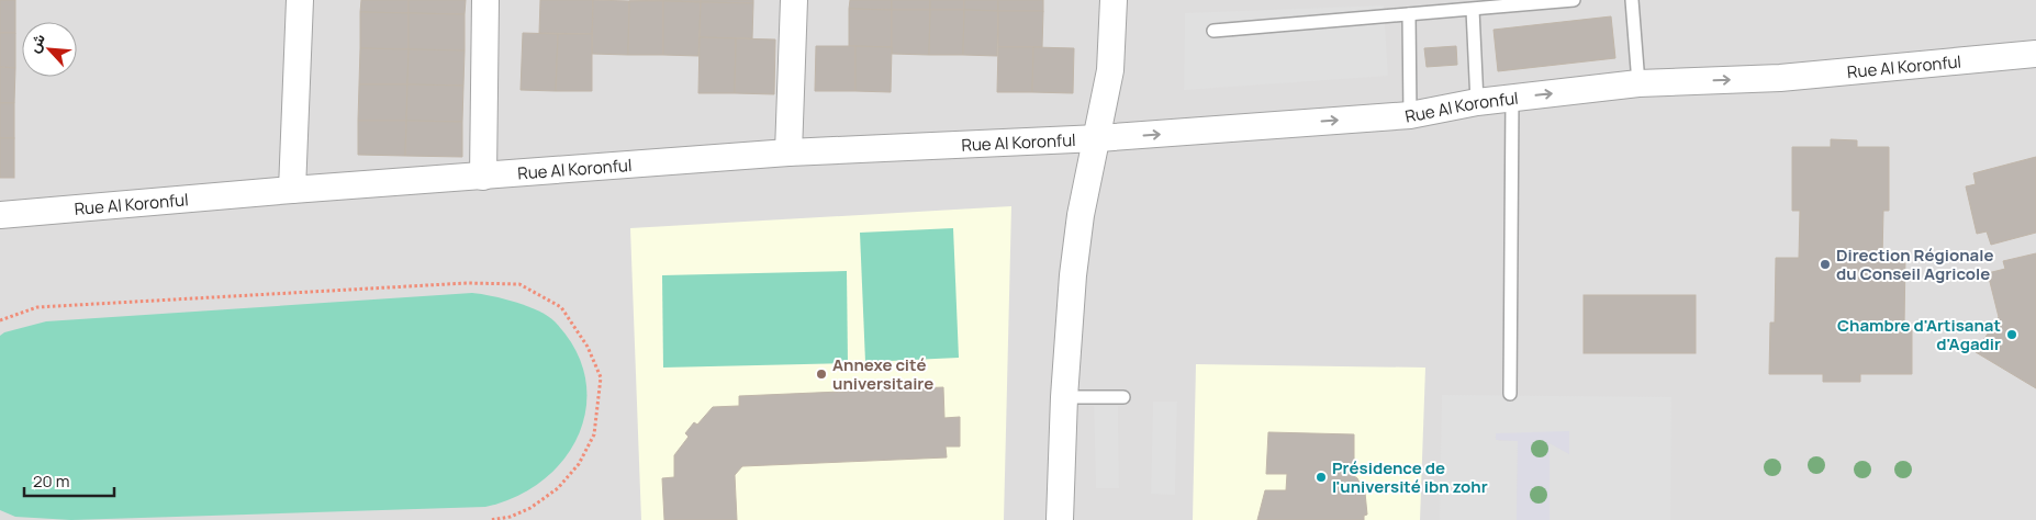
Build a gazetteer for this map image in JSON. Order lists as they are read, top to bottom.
{
  "streets": {
    "street": ["Rue Al Koronful"]
  },
  "one_way": ["Rue Al Koronful"],
  "places": [
    "Direction Régionale du Conseil Agricole",
    "Chambre d'Artisanat d'Agadir",
    "Annexe cité universitaire",
    "Présidence de l'université ibn zohr"
  ],
  "scale_bar": "20 m",
  "north": "top left"
}
